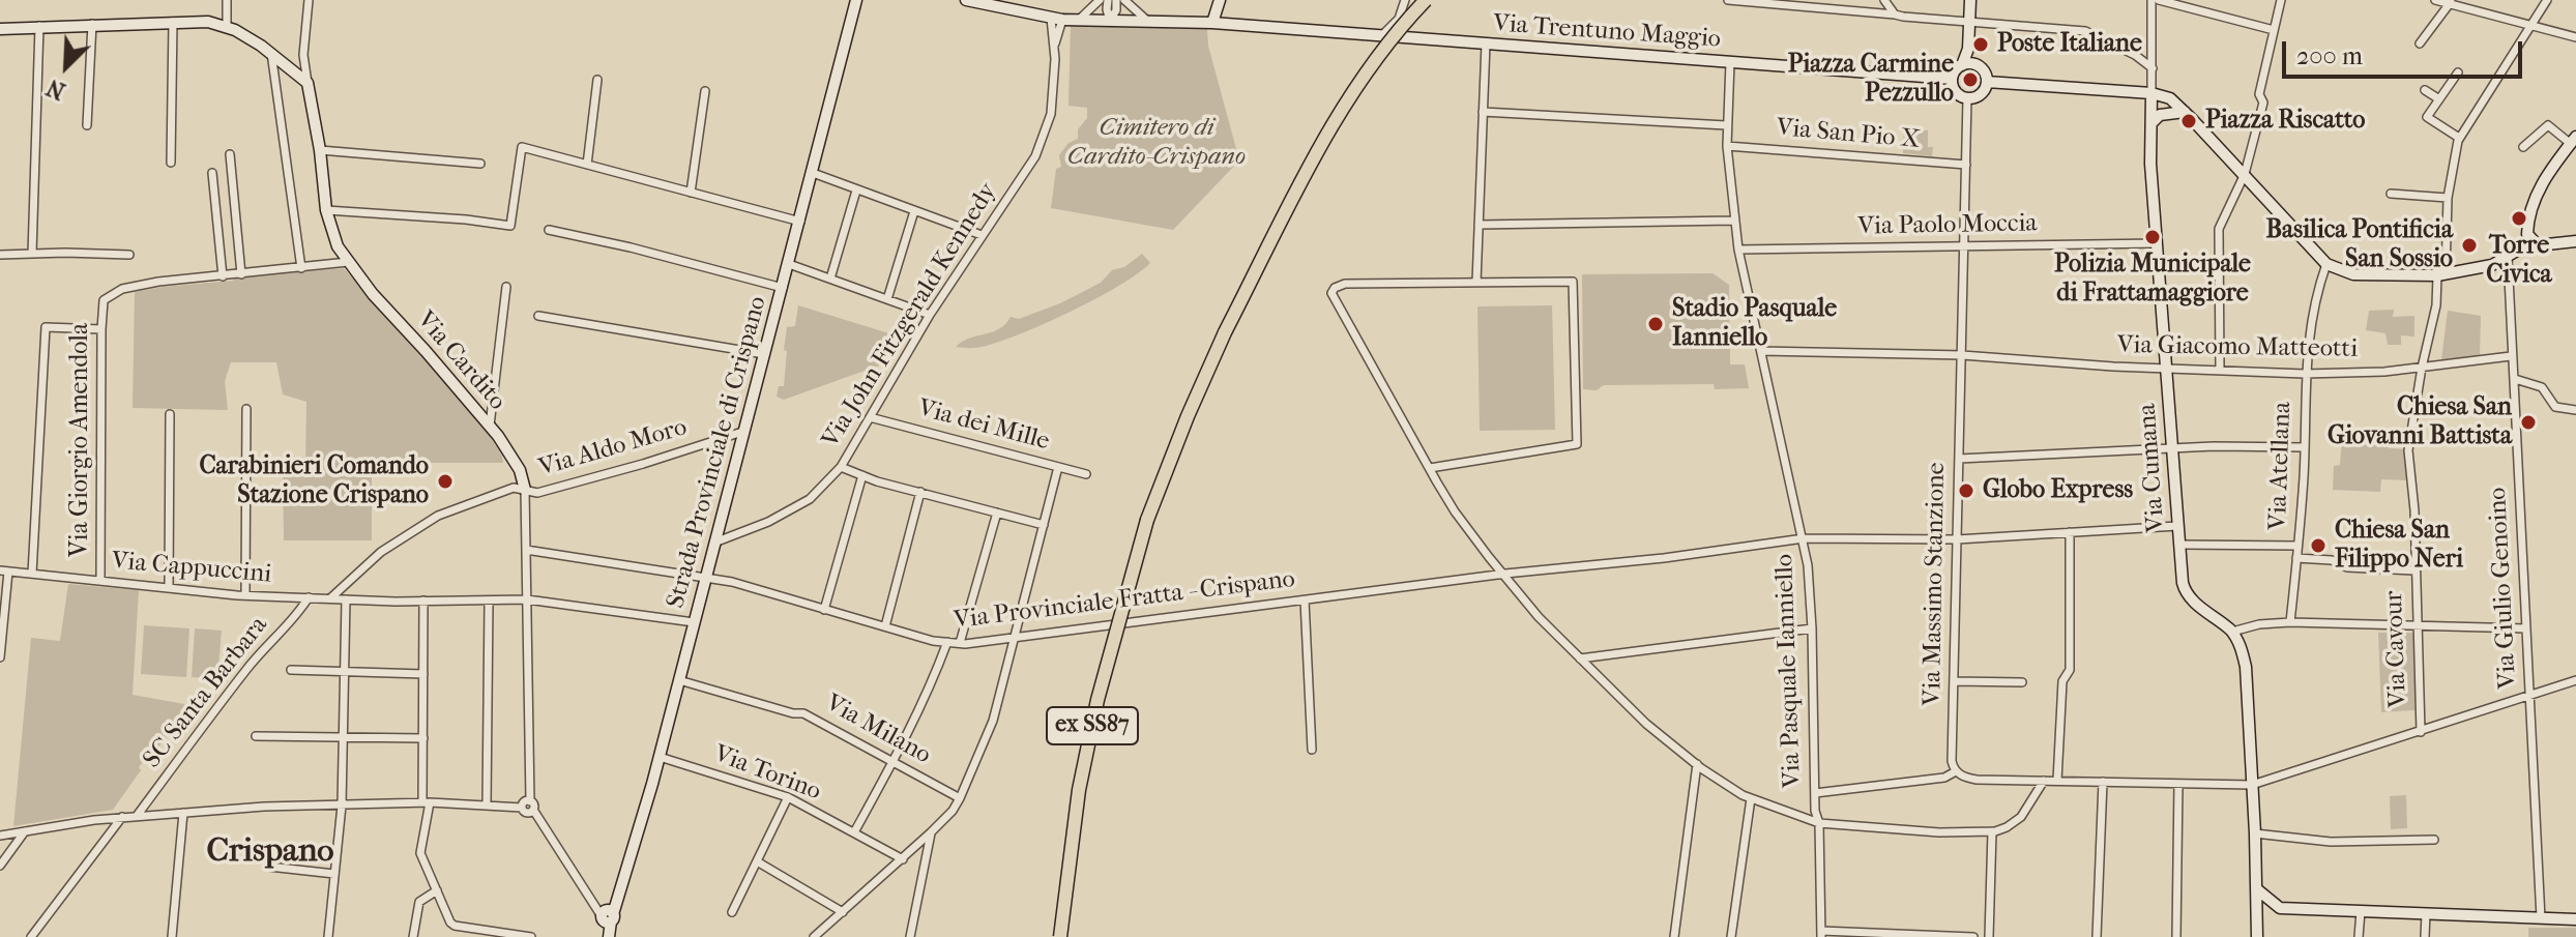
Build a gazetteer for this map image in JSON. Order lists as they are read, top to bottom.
{
  "streets": {
    "highway": ["ex SS87"],
    "street": [
      "Via Trentuno Maggio",
      "Via San Pio X",
      "Via Paolo Moccia",
      "Via John Fitzgerald Kennedy",
      "Via Giacomo Matteotti",
      "Via Cardito",
      "Via dei Mille",
      "Via Giorgio Amendola",
      "Via Aldo Moro",
      "Strada Provinciale di Crispano",
      "Via Atellana",
      "Via Cumana",
      "Via Cappuccini",
      "Via Massimo Stanzione",
      "Via Giulio Genoino",
      "Via Provinciale Fratta - Crispano",
      "Via Cavour",
      "Via Pasquale Ianniello",
      "SC Santa Barbara",
      "Via Milano",
      "Via Torino"
    ]
  },
  "crossings": [
    ["Via Trentuno Maggio", "Via John Fitzgerald Kennedy"],
    ["Via Trentuno Maggio", "Via Massimo Stanzione"],
    ["Via Trentuno Maggio", "Via Pasquale Ianniello"],
    ["Via San Pio X", "Via Massimo Stanzione"],
    ["Via San Pio X", "Via Pasquale Ianniello"],
    ["Via Paolo Moccia", "Via Cumana"],
    ["Via Paolo Moccia", "Via Massimo Stanzione"],
    ["Via Paolo Moccia", "Via Pasquale Ianniello"],
    ["Via John Fitzgerald Kennedy", "Via dei Mille"],
    ["Via John Fitzgerald Kennedy", "Strada Provinciale di Crispano"],
    ["Via Giacomo Matteotti", "Via Atellana"],
    ["Via Giacomo Matteotti", "Via Cumana"],
    ["Via Giacomo Matteotti", "Via Massimo Stanzione"],
    ["Via Giacomo Matteotti", "Via Giulio Genoino"],
    ["Via Giacomo Matteotti", "Via Cavour"],
    ["Via Giacomo Matteotti", "Via Pasquale Ianniello"],
    ["Via Cardito", "Via Giorgio Amendola"],
    ["Via Cardito", "Via Aldo Moro"],
    ["Via Giorgio Amendola", "Via Cappuccini"],
    ["Via Aldo Moro", "Strada Provinciale di Crispano"],
    ["Via Aldo Moro", "Via Cappuccini"],
    ["Strada Provinciale di Crispano", "Via Cappuccini"],
    ["Strada Provinciale di Crispano", "Via Provinciale Fratta - Crispano"],
    ["Strada Provinciale di Crispano", "Via Milano"],
    ["Strada Provinciale di Crispano", "Via Torino"],
    ["Via Cumana", "Via Provinciale Fratta - Crispano"],
    ["Via Cappuccini", "SC Santa Barbara"],
    ["Via Massimo Stanzione", "Via Provinciale Fratta - Crispano"],
    ["Via Provinciale Fratta - Crispano", "Via Pasquale Ianniello"]
  ],
  "districts": ["Crispano"],
  "parks": ["Cimitero di Cardito-Crispano"],
  "places": [
    "Poste Italiane",
    "Piazza Carmine Pezzullo",
    "Piazza Riscatto",
    "Torre Civica",
    "Polizia Municipale di Frattamaggiore",
    "Basilica Pontificia San Sossio",
    "Stadio Pasquale Ianniello",
    "Chiesa San Giovanni Battista",
    "Carabinieri Comando Stazione Crispano",
    "Globo Express",
    "Chiesa San Filippo Neri"
  ],
  "scale_bar": "200 m",
  "north": "bottom left"
}
